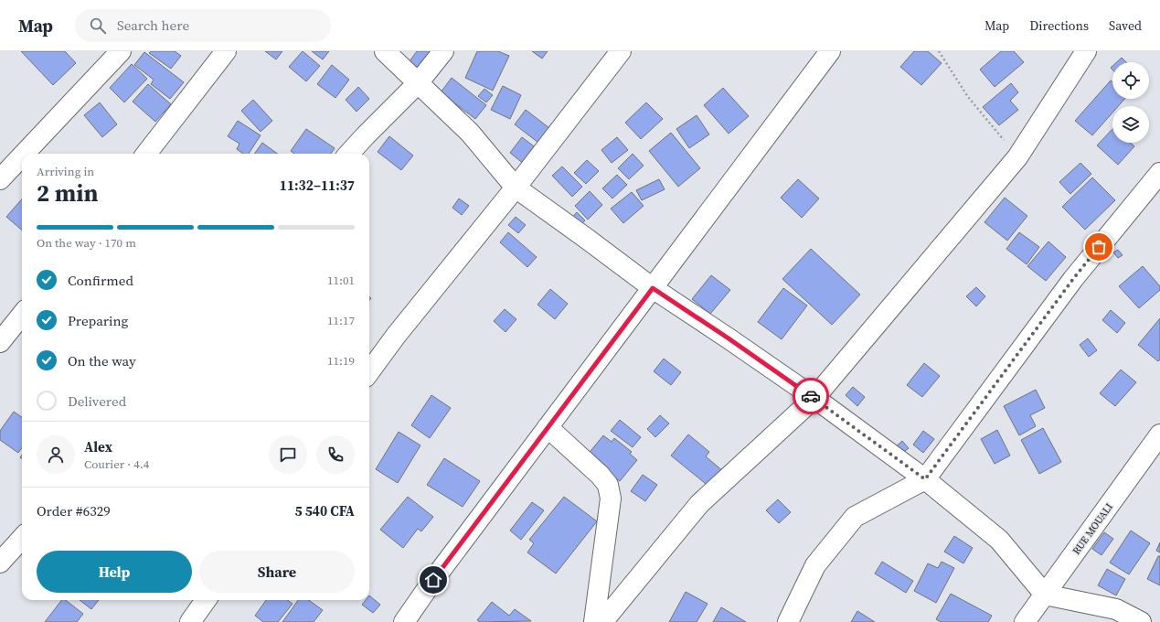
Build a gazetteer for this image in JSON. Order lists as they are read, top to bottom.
{
  "streets": {
    "street": ["RUE MOUALI"]
  },
  "page": {
    "header": "Map",
    "search": "Search here",
    "nav": ["Map", "Directions", "Saved"],
    "heading": ["2 min", "Arriving in", "11:32–11:37"],
    "panel": [
      "Alex",
      "Courier · 4.4",
      "Order #6329",
      "5 540 CFA"
    ],
    "bar": "On the way · 170 m",
    "list": [
      ["Confirmed", "11:01"],
      ["Preparing", "11:17"],
      ["On the way", "11:19"],
      "Delivered"
    ],
    "buttons": ["Help", "Share"]
  }
}
